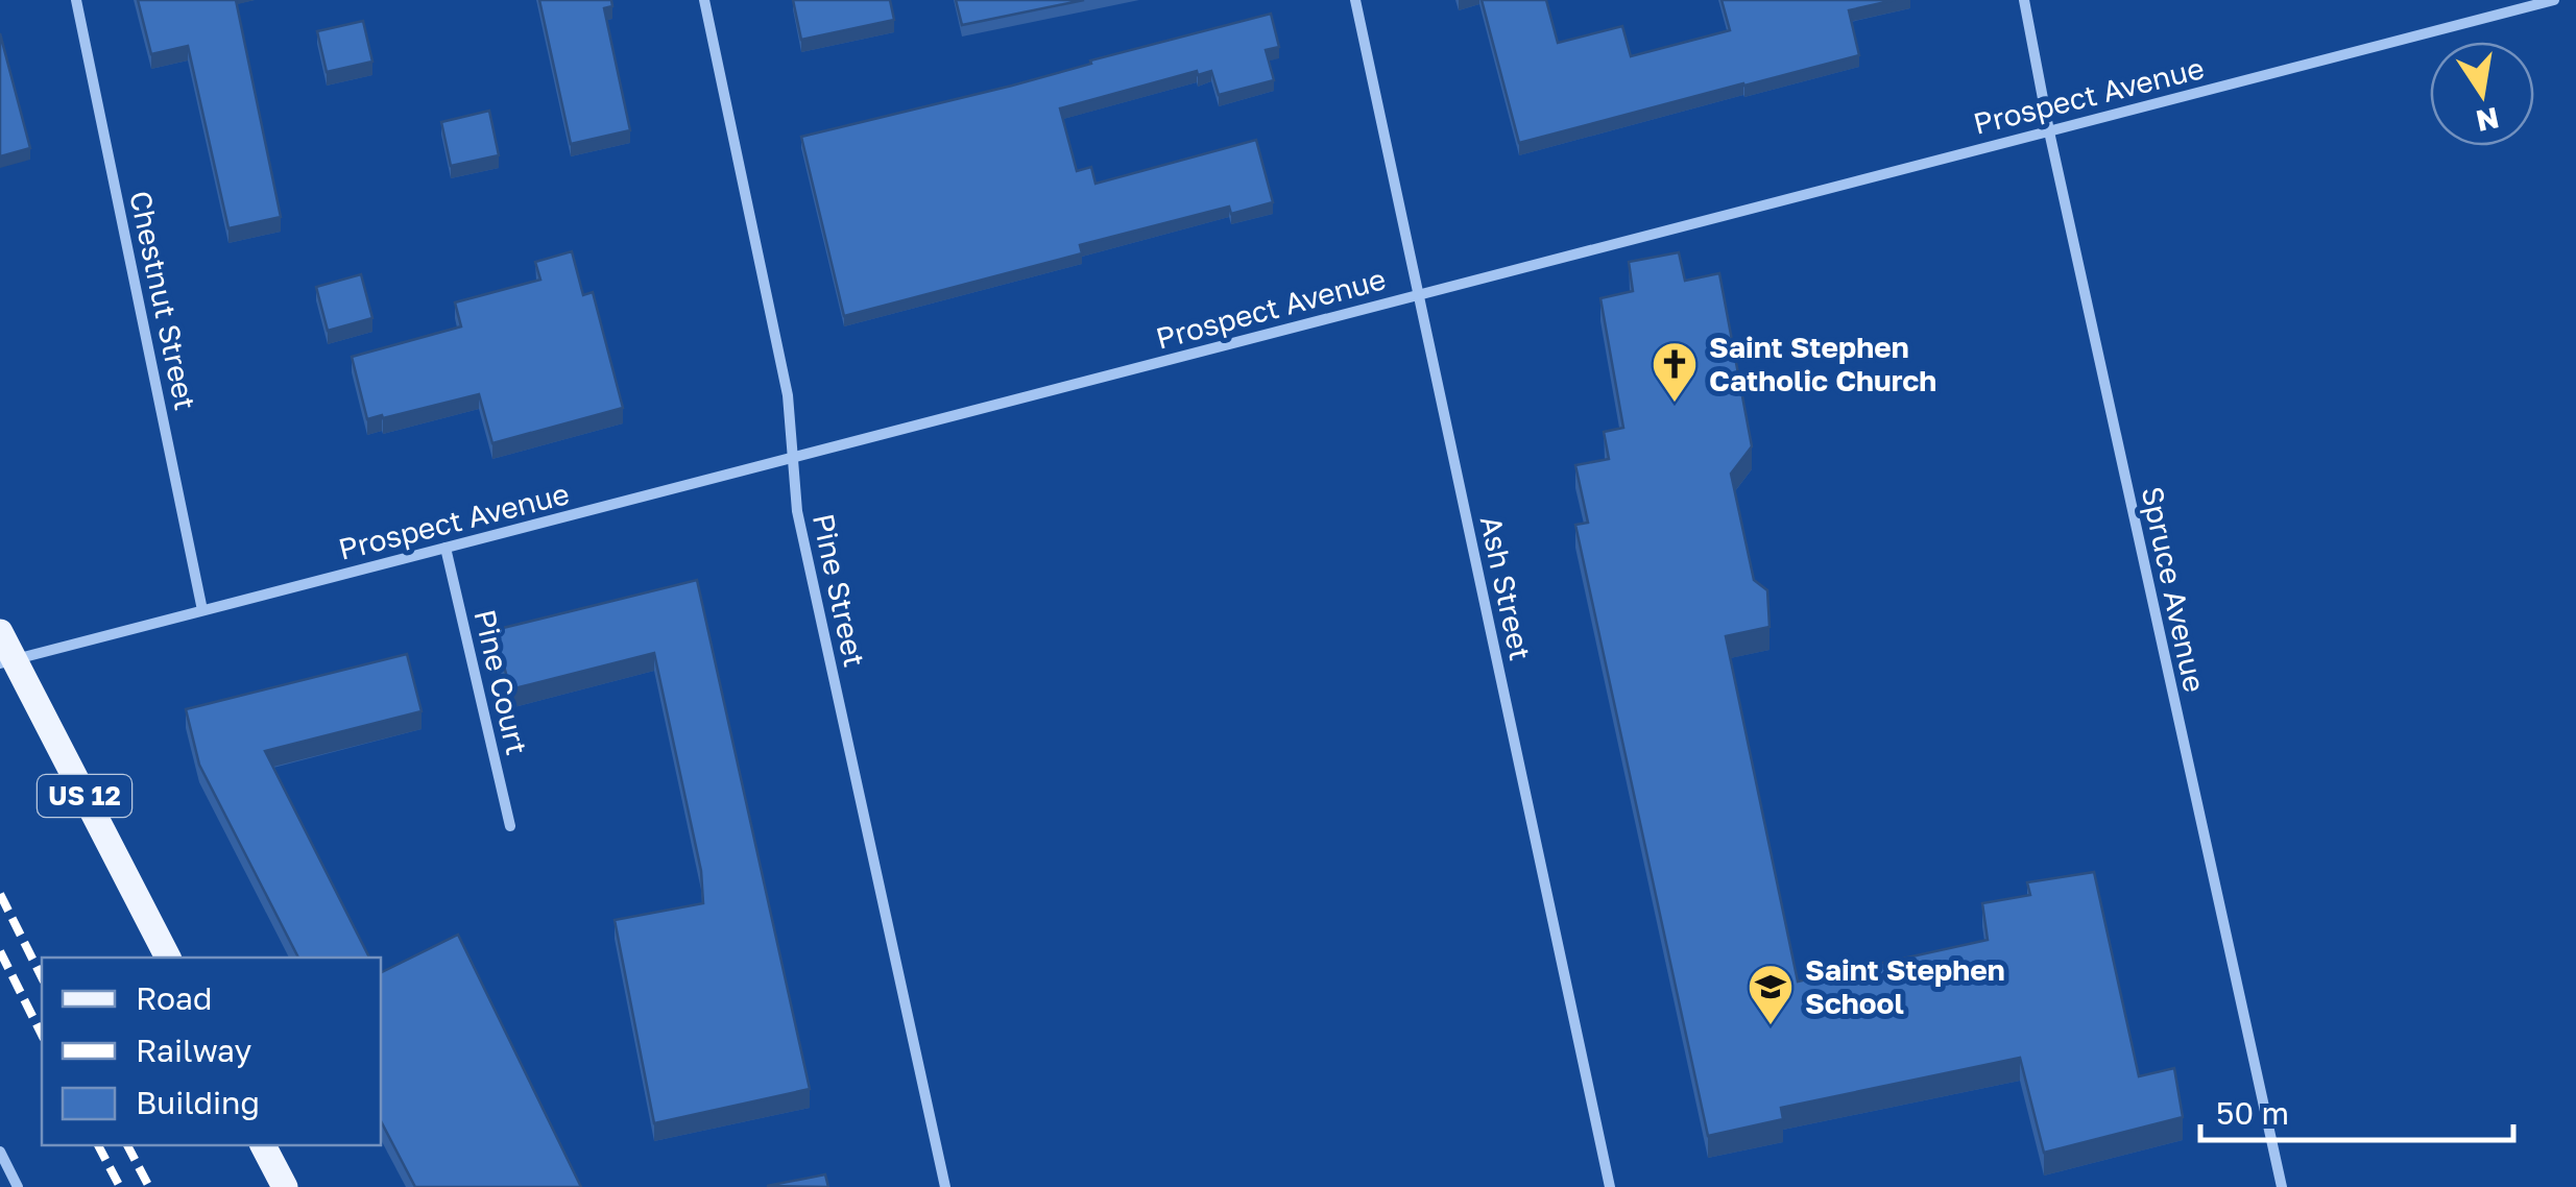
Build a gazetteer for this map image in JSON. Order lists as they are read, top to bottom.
{
  "streets": {
    "main road": ["US 12"],
    "street": [
      "Prospect Avenue",
      "Chestnut Street",
      "Ash Street",
      "Spruce Avenue",
      "Pine Street",
      "Pine Court"
    ]
  },
  "crossings": [
    ["Prospect Avenue", "Chestnut Street"],
    ["Prospect Avenue", "Ash Street"],
    ["Prospect Avenue", "Spruce Avenue"],
    ["Prospect Avenue", "Pine Street"],
    ["Prospect Avenue", "Pine Court"],
    ["Prospect Avenue", "US 12"]
  ],
  "places": {
    "church": ["Saint Stephen Catholic Church"],
    "school or university": ["Saint Stephen School"]
  },
  "legend": ["Road", "Railway", "Building"],
  "scale_bar": "50 m",
  "north": "bottom"
}
